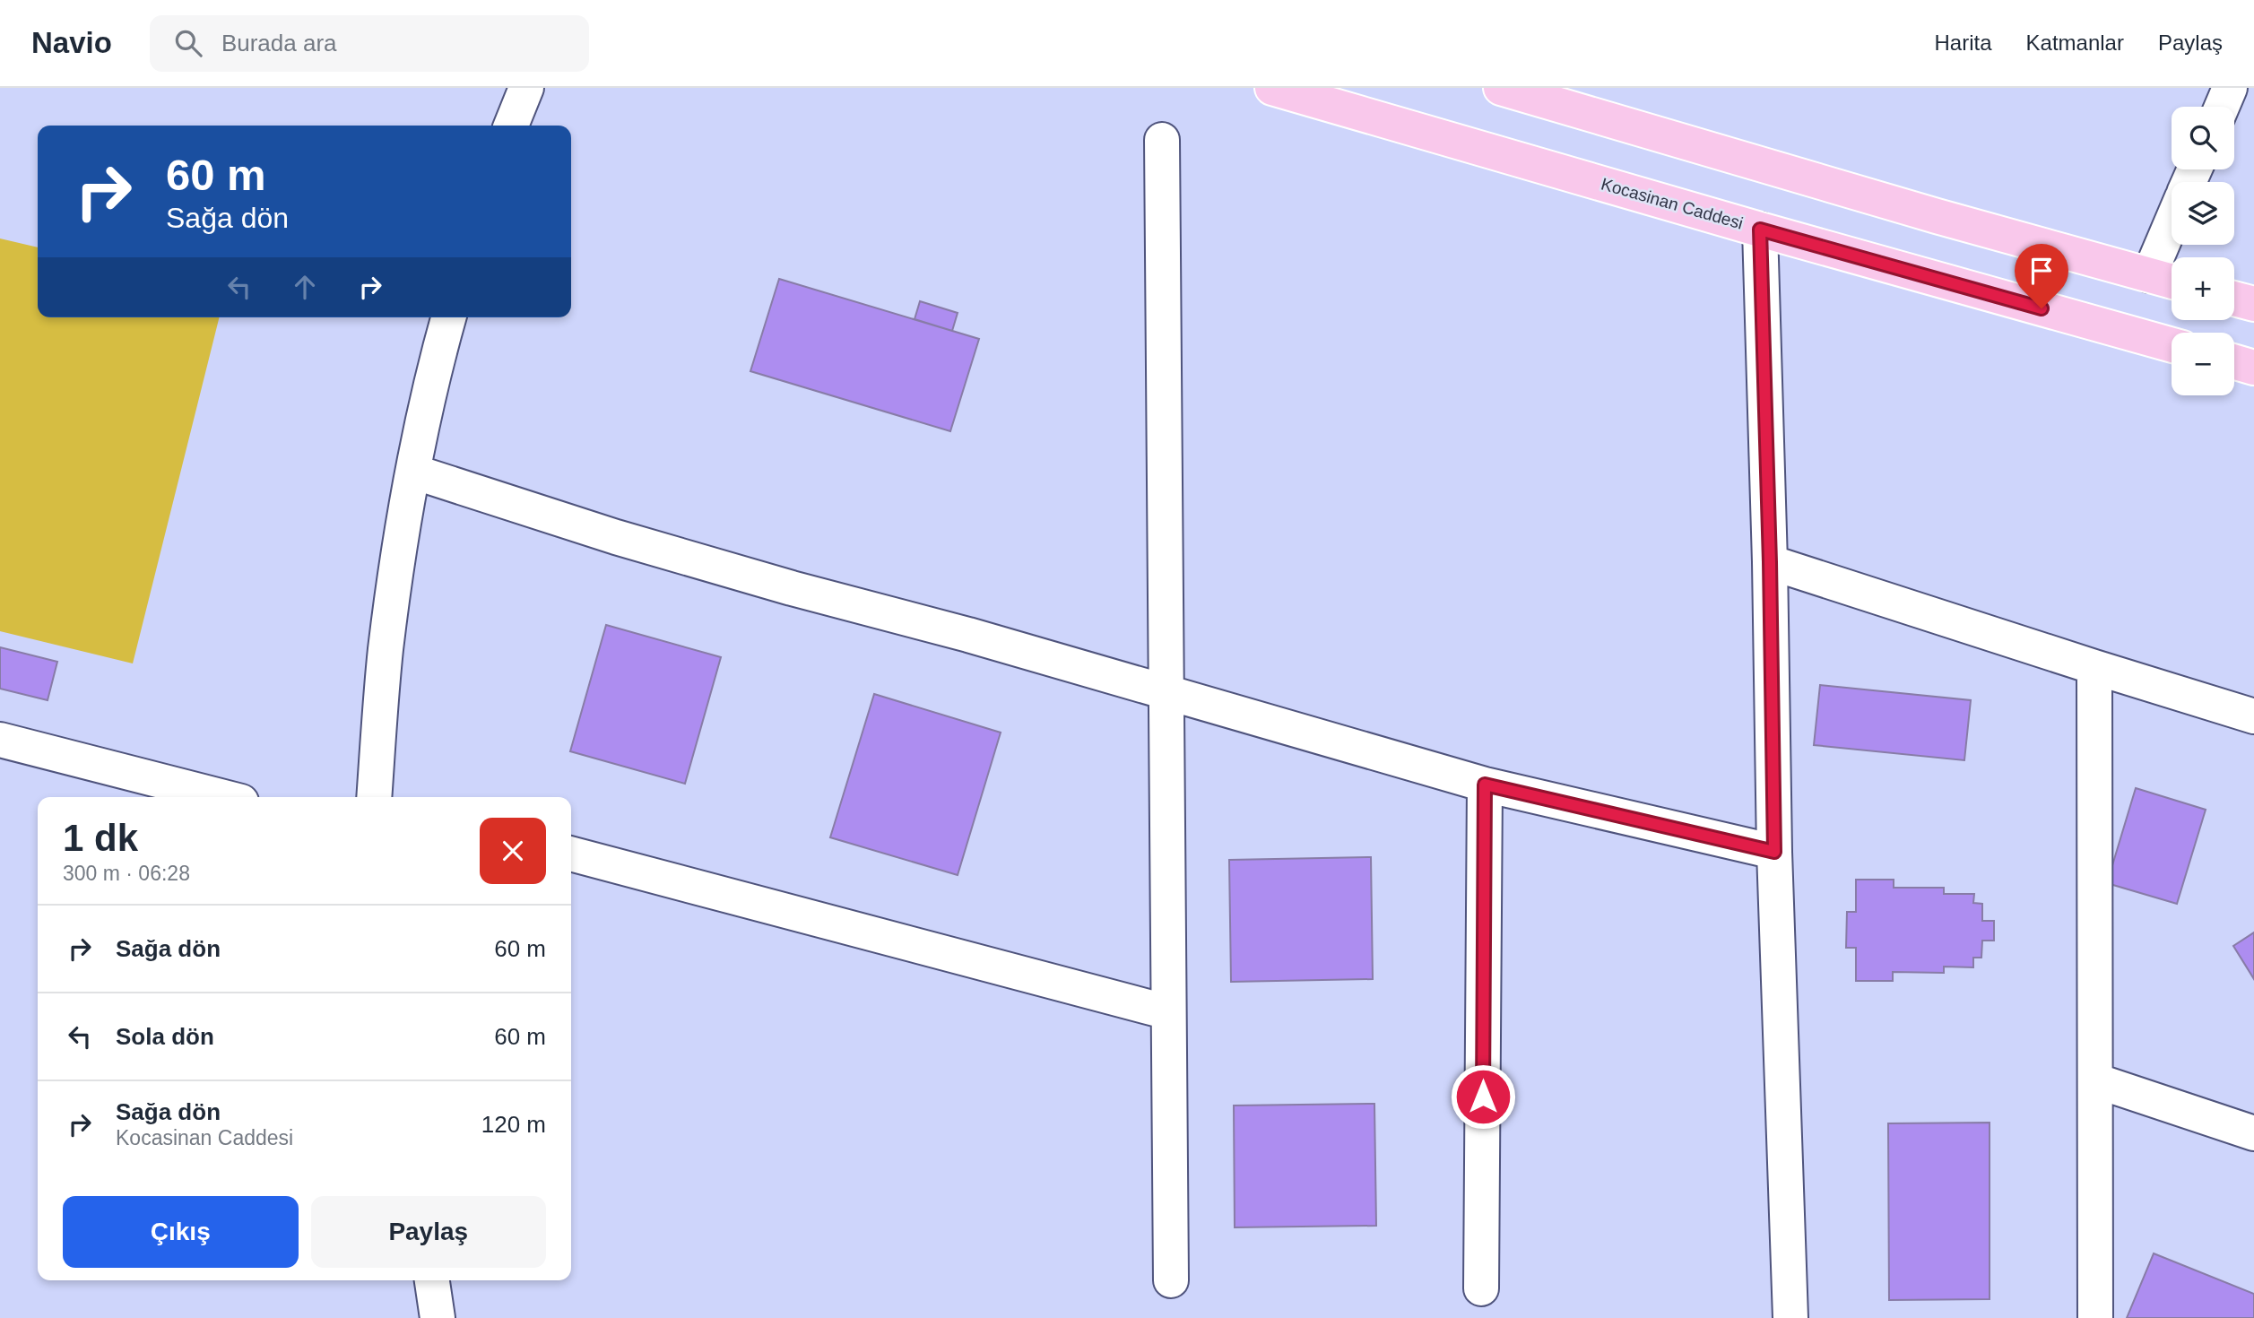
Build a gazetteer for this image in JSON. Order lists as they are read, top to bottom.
{
  "streets": {
    "main road": ["Kocasinan Caddesi"]
  },
  "page": {
    "header": "Navio",
    "search": "Burada ara",
    "nav": ["Harita", "Katmanlar", "Paylaş"],
    "map_buttons": ["+", "−"],
    "turn": ["60 m", "Sağa dön"],
    "heading": ["1 dk", "300 m · 06:28"],
    "list": [
      {
        "name": "Sağa dön",
        "value": "60 m"
      },
      {
        "name": "Sola dön",
        "value": "60 m"
      },
      {
        "name": "Sağa dön",
        "note": "Kocasinan Caddesi",
        "value": "120 m"
      }
    ],
    "buttons": ["Çıkış", "Paylaş"]
  }
}
